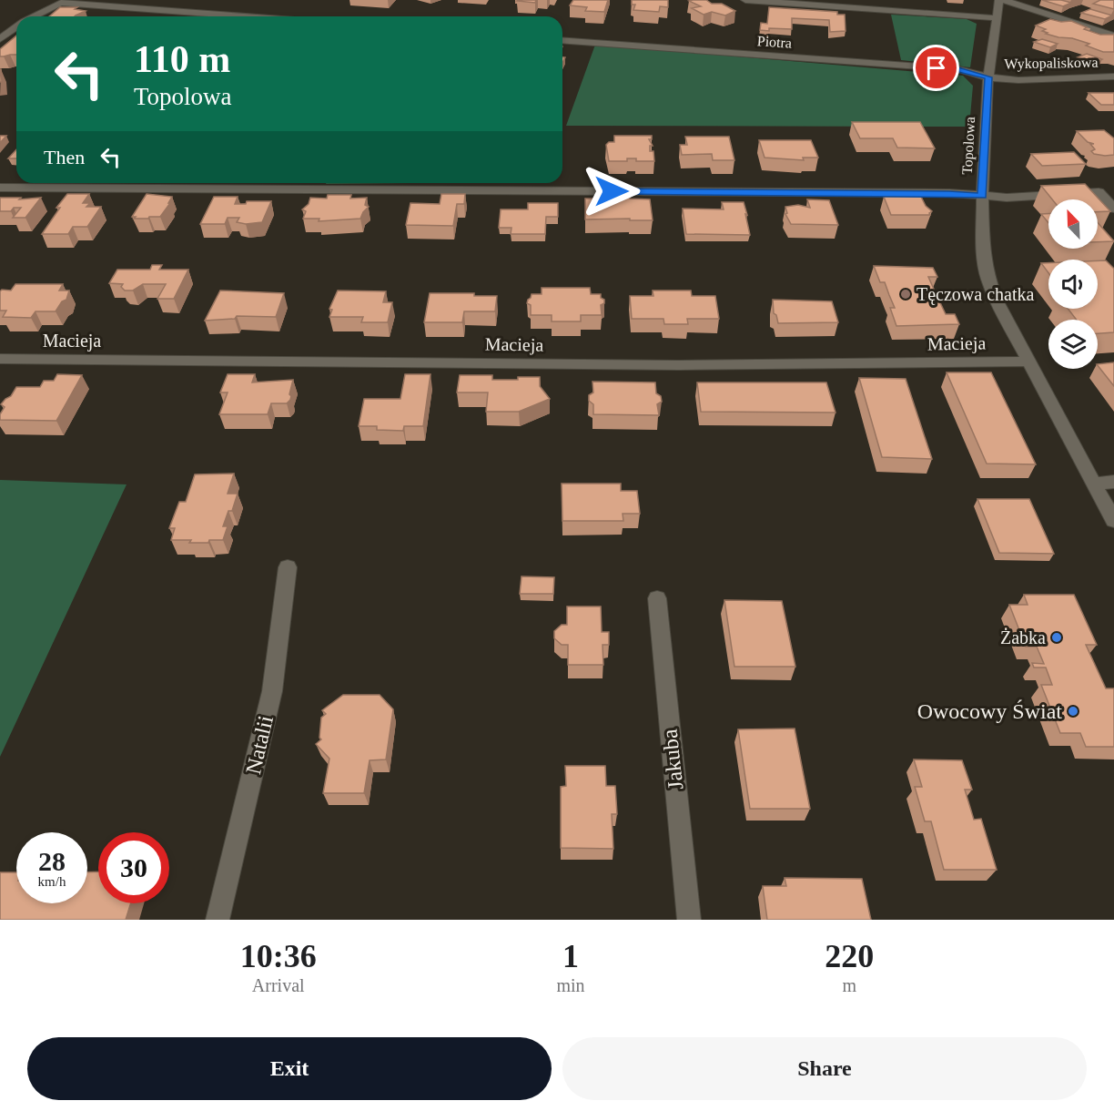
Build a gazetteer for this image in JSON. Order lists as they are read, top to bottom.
{
  "streets": {
    "street": [
      "Piotra",
      "Wykopaliskowa",
      "Topolowa",
      "Macieja",
      "Natalii",
      "Jakuba"
    ]
  },
  "crossings": [
    ["Piotra", "Wykopaliskowa"],
    ["Piotra", "Topolowa"],
    ["Wykopaliskowa", "Topolowa"],
    ["Topolowa", "Macieja"]
  ],
  "places": ["Tęczowa chatka", "Żabka", "Owocowy Świat"],
  "north": "top left",
  "page": {
    "turn": ["110 m", "Topolowa"],
    "then": "Then",
    "speed": "28 km/h",
    "limit": "30",
    "eta": [
      "10:36",
      "Arrival",
      "1",
      "min",
      "220",
      "m"
    ],
    "buttons": ["Exit", "Share"]
  }
}
